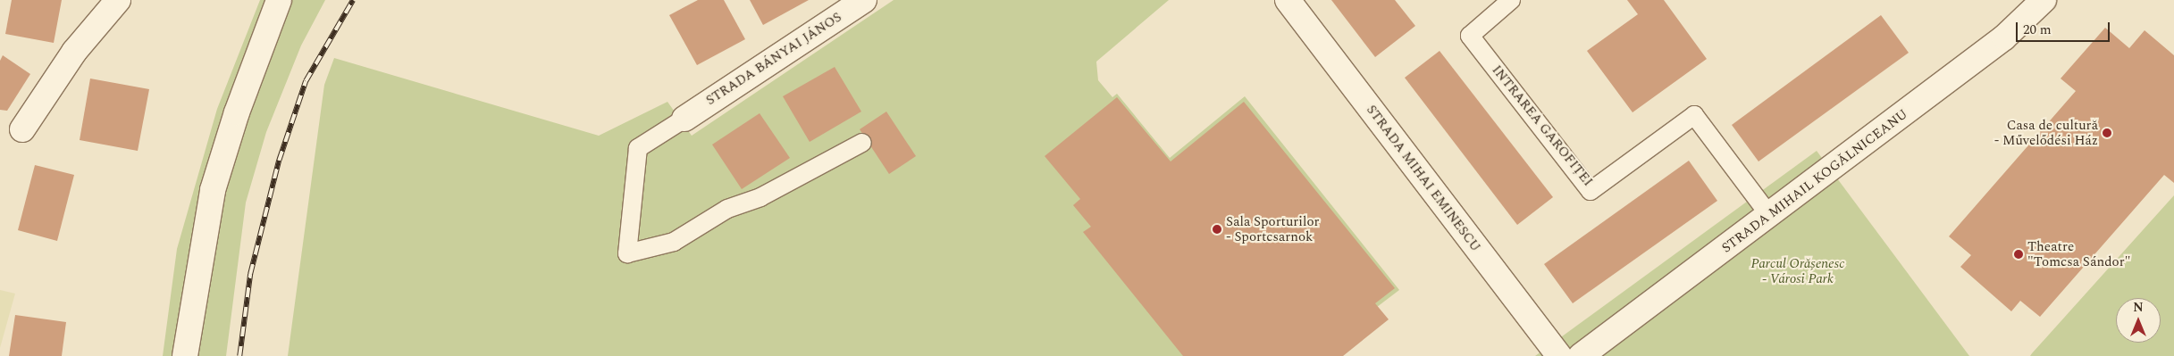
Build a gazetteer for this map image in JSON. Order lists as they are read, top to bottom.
{
  "streets": {
    "street": ["STRADA BÁNYAI JÁNOS", "STRADA MIHAI EMINESCU", "STRADA MIHAIL KOGĂLNICEANU"],
    "lane": ["INTRAREA GAROFIȚEI"]
  },
  "crossings": [
    ["INTRAREA GAROFIȚEI", "STRADA MIHAIL KOGĂLNICEANU"]
  ],
  "parks": ["Parcul Orășenesc - Városi Park"],
  "places": ["Casa de cultură - Művelődési Ház", "Sala Sporturilor - Sportcsarnok", "Theatre \"Tomcsa Sándor\""],
  "scale_bar": "20 m",
  "north": "top"
}
